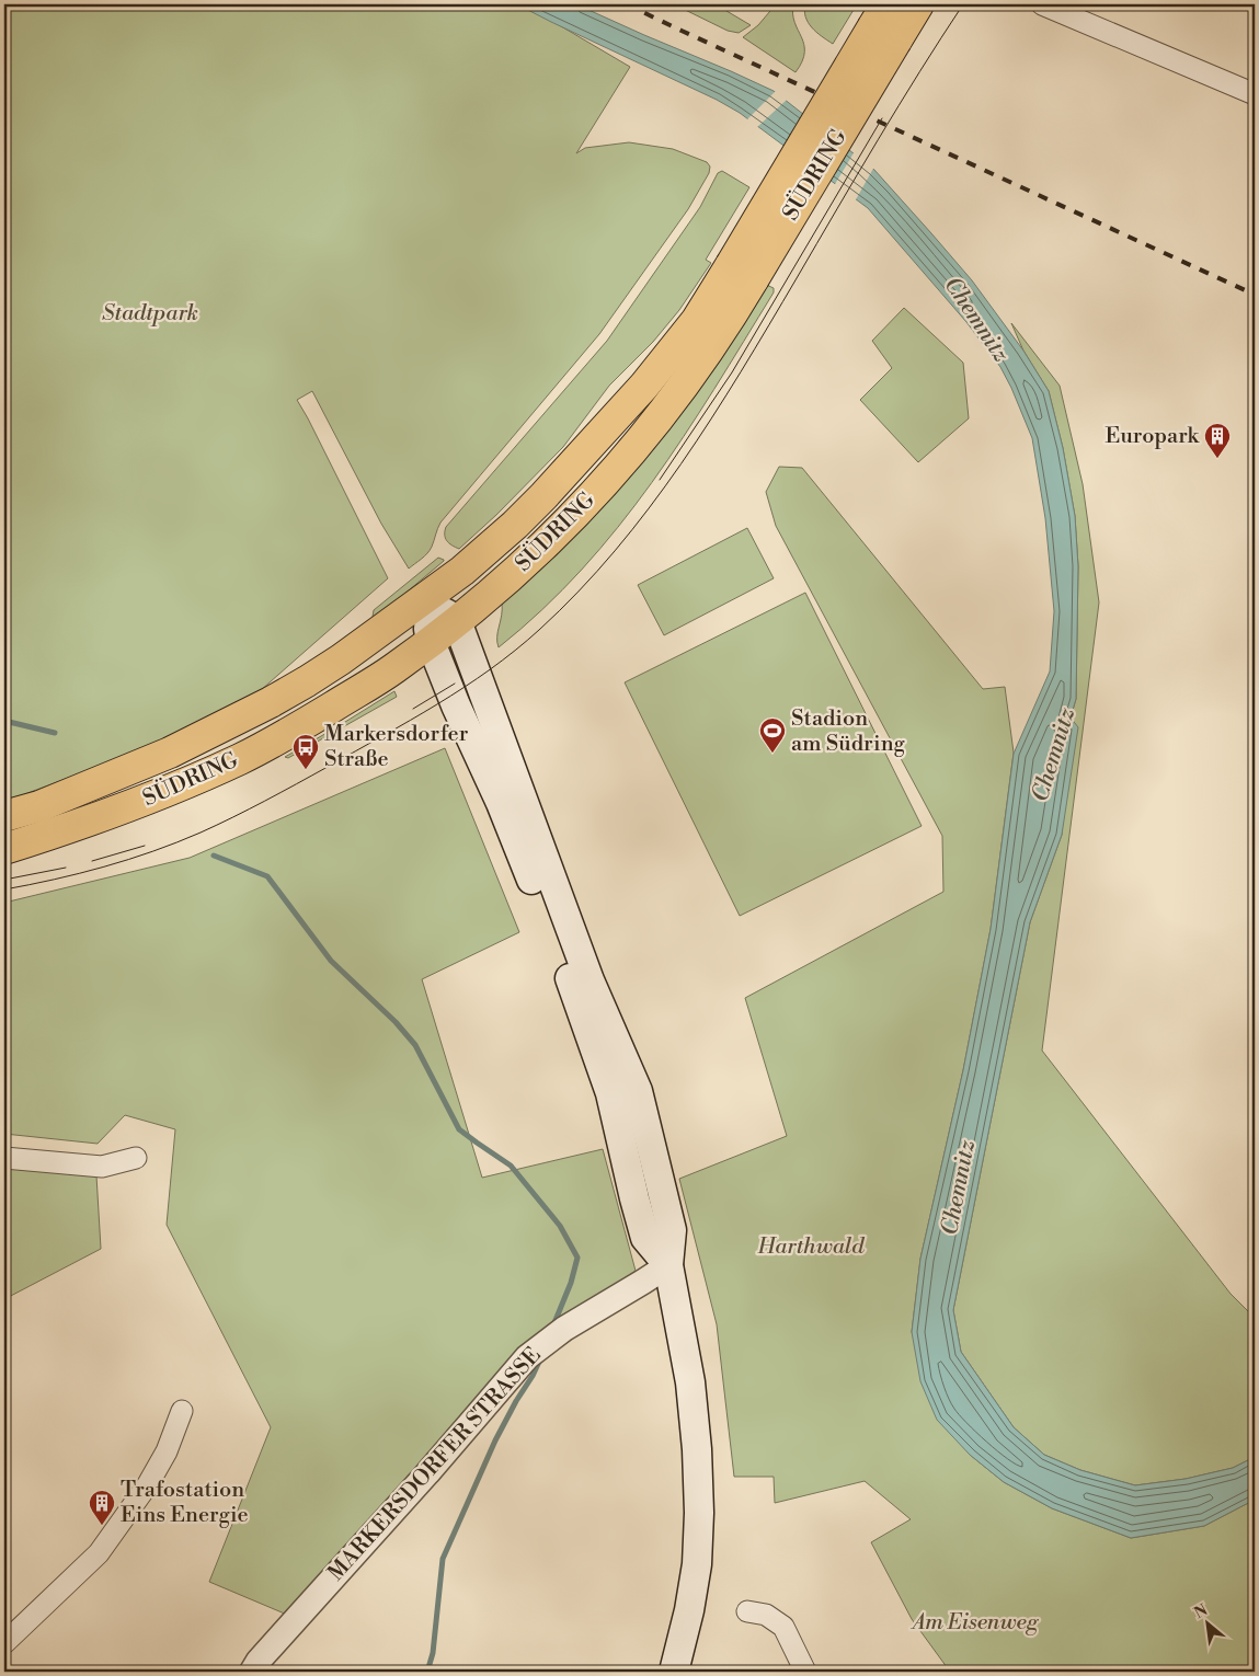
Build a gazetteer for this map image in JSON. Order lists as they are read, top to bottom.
{
  "streets": {
    "main road": ["SÜDRING"],
    "street": ["MARKERSDORFER STRASSE"]
  },
  "water": ["Chemnitz"],
  "parks": ["Stadtpark", "Harthwald", "Am Eisenweg"],
  "places": {
    "building": ["Europark", "Trafostation Eins Energie"],
    "sports": ["Stadion am Südring"],
    "bus stop": ["Markersdorfer Straße"]
  },
  "north": "top left"
}
